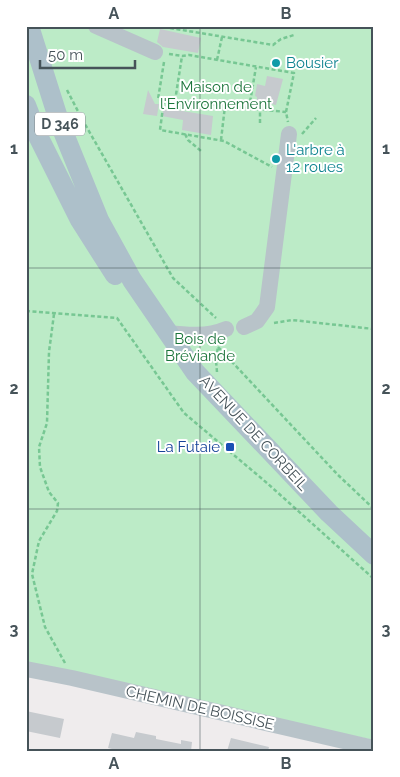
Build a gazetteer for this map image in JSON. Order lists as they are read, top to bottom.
{
  "streets": {
    "main road": ["D 346", "AVENUE DE CORBEIL"],
    "street": ["CHEMIN DE BOISSISE"]
  },
  "crossings": [
    ["D 346", "AVENUE DE CORBEIL"]
  ],
  "parks": ["Maison de l'Environnement", "Bois de Bréviande"],
  "places": {
    "other": ["Bousier", "L'arbre à 12 roues"],
    "transit": ["La Futaie"]
  },
  "scale_bar": "50 m",
  "grid": {
    "columns": ["A", "B"],
    "rows": ["1", "2", "3"]
  }
}
